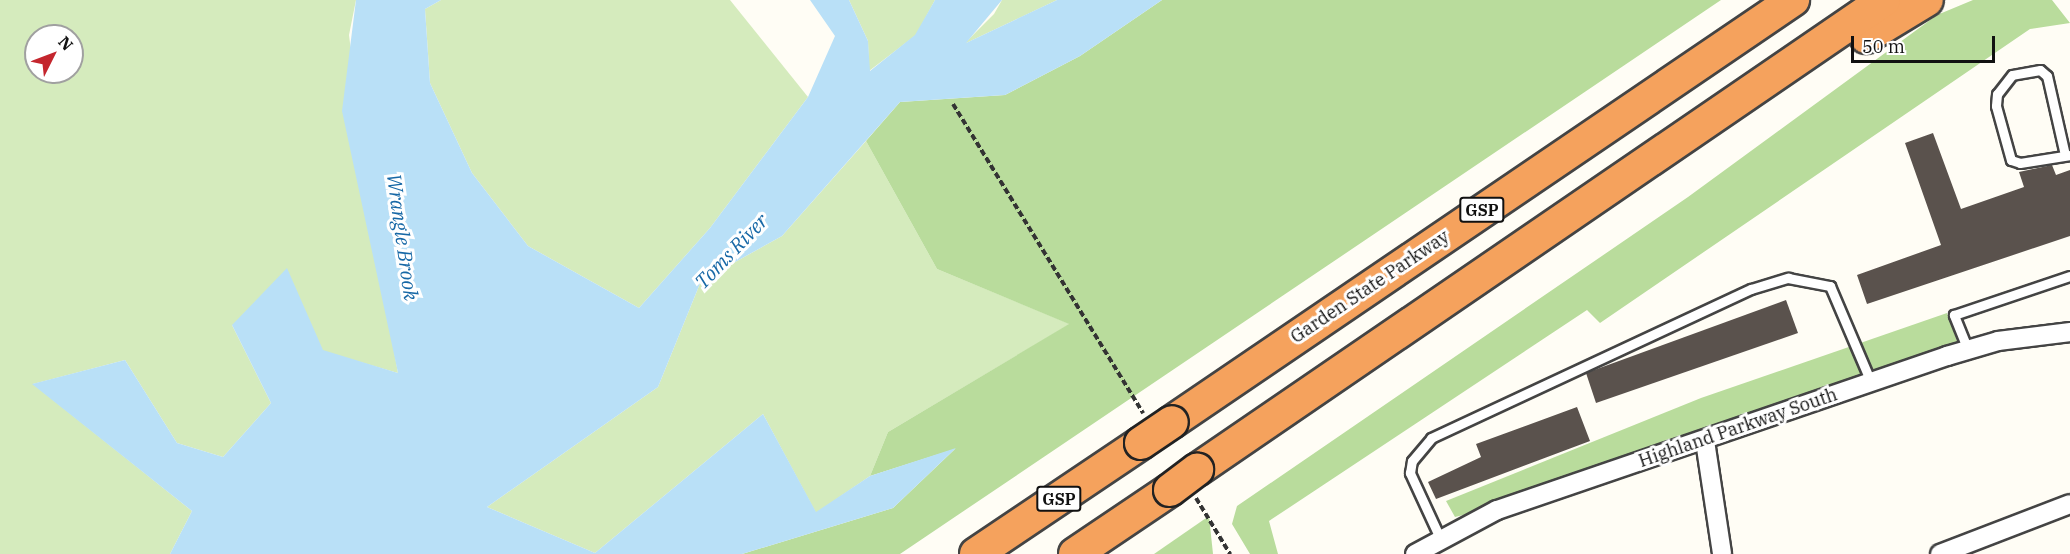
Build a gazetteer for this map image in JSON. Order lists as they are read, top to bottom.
{
  "streets": {
    "highway": ["GSP", "Garden State Parkway"],
    "street": ["Highland Parkway South"]
  },
  "water": ["Wrangle Brook", "Toms River"],
  "scale_bar": "50 m",
  "north": "top right"
}
